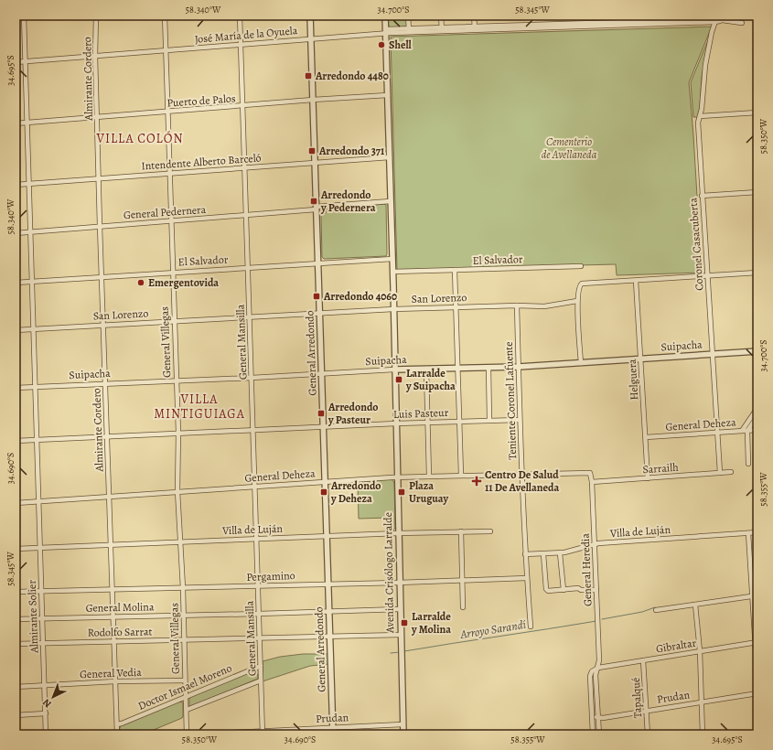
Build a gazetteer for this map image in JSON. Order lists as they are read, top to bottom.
{
  "streets": {
    "street": [
      "José María de la Oyuela",
      "Almirante Cordero",
      "Puerto de Palos",
      "Intendente Alberto Barceló",
      "General Pedernera",
      "Coronel Casacuberta",
      "El Salvador",
      "San Lorenzo",
      "General Villegas",
      "General Mansilla",
      "Suipacha",
      "General Arredondo",
      "Helguera",
      "Teniente Coronel Lafuente",
      "Luis Pasteur",
      "General Deheza",
      "Sarrailh",
      "Villa de Luján",
      "General Heredia",
      "Avenida Crisólogo Larralde",
      "Pergamino",
      "General Molina",
      "Almirante Solier",
      "Rodolfo Sarrat",
      "Gibraltar",
      "General Vedia",
      "Doctor Ismael Moreno",
      "Prudan",
      "Tapalqué"
    ]
  },
  "crossings": [
    ["José María de la Oyuela", "Almirante Cordero"],
    ["José María de la Oyuela", "Coronel Casacuberta"],
    ["José María de la Oyuela", "General Villegas"],
    ["José María de la Oyuela", "General Mansilla"],
    ["José María de la Oyuela", "General Arredondo"],
    ["José María de la Oyuela", "Avenida Crisólogo Larralde"],
    ["José María de la Oyuela", "Almirante Solier"],
    ["Almirante Cordero", "Puerto de Palos"],
    ["Almirante Cordero", "Intendente Alberto Barceló"],
    ["Almirante Cordero", "General Pedernera"],
    ["Almirante Cordero", "El Salvador"],
    ["Almirante Cordero", "San Lorenzo"],
    ["Almirante Cordero", "Suipacha"],
    ["Almirante Cordero", "Luis Pasteur"],
    ["Almirante Cordero", "General Deheza"],
    ["Almirante Cordero", "Villa de Luján"],
    ["Almirante Cordero", "Pergamino"],
    ["Almirante Cordero", "General Molina"],
    ["Almirante Cordero", "Rodolfo Sarrat"],
    ["Almirante Cordero", "General Vedia"],
    ["Almirante Cordero", "Doctor Ismael Moreno"],
    ["Puerto de Palos", "General Villegas"],
    ["Puerto de Palos", "General Mansilla"],
    ["Puerto de Palos", "General Arredondo"],
    ["Puerto de Palos", "Avenida Crisólogo Larralde"],
    ["Puerto de Palos", "Almirante Solier"],
    ["Intendente Alberto Barceló", "General Villegas"],
    ["Intendente Alberto Barceló", "General Mansilla"],
    ["Intendente Alberto Barceló", "General Arredondo"],
    ["Intendente Alberto Barceló", "Avenida Crisólogo Larralde"],
    ["Intendente Alberto Barceló", "Almirante Solier"],
    ["General Pedernera", "General Villegas"],
    ["General Pedernera", "General Mansilla"],
    ["General Pedernera", "General Arredondo"],
    ["General Pedernera", "Avenida Crisólogo Larralde"],
    ["General Pedernera", "Almirante Solier"],
    ["Coronel Casacuberta", "Suipacha"],
    ["Coronel Casacuberta", "General Deheza"],
    ["Coronel Casacuberta", "Sarrailh"],
    ["El Salvador", "General Villegas"],
    ["El Salvador", "General Mansilla"],
    ["El Salvador", "General Arredondo"],
    ["El Salvador", "Avenida Crisólogo Larralde"],
    ["El Salvador", "Almirante Solier"],
    ["San Lorenzo", "General Villegas"],
    ["San Lorenzo", "General Mansilla"],
    ["San Lorenzo", "General Arredondo"],
    ["San Lorenzo", "Teniente Coronel Lafuente"],
    ["San Lorenzo", "Avenida Crisólogo Larralde"],
    ["San Lorenzo", "Almirante Solier"],
    ["General Villegas", "Suipacha"],
    ["General Villegas", "Luis Pasteur"],
    ["General Villegas", "General Deheza"],
    ["General Villegas", "Villa de Luján"],
    ["General Villegas", "Pergamino"],
    ["General Villegas", "General Molina"],
    ["General Villegas", "Rodolfo Sarrat"],
    ["General Villegas", "General Vedia"],
    ["General Villegas", "Doctor Ismael Moreno"],
    ["General Mansilla", "Suipacha"],
    ["General Mansilla", "Luis Pasteur"],
    ["General Mansilla", "General Deheza"],
    ["General Mansilla", "Villa de Luján"],
    ["General Mansilla", "Pergamino"],
    ["General Mansilla", "General Molina"],
    ["General Mansilla", "Rodolfo Sarrat"],
    ["General Mansilla", "Doctor Ismael Moreno"],
    ["General Mansilla", "Prudan"],
    ["Suipacha", "General Arredondo"],
    ["Suipacha", "Helguera"],
    ["Suipacha", "Teniente Coronel Lafuente"],
    ["Suipacha", "Avenida Crisólogo Larralde"],
    ["Suipacha", "Almirante Solier"],
    ["General Arredondo", "Luis Pasteur"],
    ["General Arredondo", "General Deheza"],
    ["General Arredondo", "Villa de Luján"],
    ["General Arredondo", "Pergamino"],
    ["General Arredondo", "General Molina"],
    ["General Arredondo", "Rodolfo Sarrat"],
    ["General Arredondo", "Prudan"],
    ["Helguera", "General Deheza"],
    ["Helguera", "Sarrailh"],
    ["Teniente Coronel Lafuente", "Luis Pasteur"],
    ["Teniente Coronel Lafuente", "General Deheza"],
    ["Teniente Coronel Lafuente", "Villa de Luján"],
    ["Teniente Coronel Lafuente", "Pergamino"],
    ["Luis Pasteur", "Avenida Crisólogo Larralde"],
    ["Luis Pasteur", "Almirante Solier"],
    ["General Deheza", "General Heredia"],
    ["General Deheza", "Avenida Crisólogo Larralde"],
    ["General Deheza", "Almirante Solier"],
    ["Sarrailh", "General Heredia"],
    ["Villa de Luján", "General Heredia"],
    ["Villa de Luján", "Avenida Crisólogo Larralde"],
    ["Villa de Luján", "Almirante Solier"],
    ["General Heredia", "Gibraltar"],
    ["General Heredia", "Prudan"],
    ["Avenida Crisólogo Larralde", "Pergamino"],
    ["Avenida Crisólogo Larralde", "General Molina"],
    ["Avenida Crisólogo Larralde", "Rodolfo Sarrat"],
    ["Avenida Crisólogo Larralde", "Prudan"],
    ["Pergamino", "Almirante Solier"],
    ["General Molina", "Almirante Solier"],
    ["Almirante Solier", "Rodolfo Sarrat"],
    ["Almirante Solier", "General Vedia"],
    ["Gibraltar", "Tapalqué"],
    ["Prudan", "Tapalqué"]
  ],
  "districts": ["VILLA COLÓN", "VILLA MINTIGUIAGA"],
  "water": ["Arroyo Sarandí"],
  "parks": ["Cementerio de Avellaneda"],
  "places": {
    "other": ["Shell", "Emergentovida"],
    "transit": [
      "Arredondo 4480",
      "Arredondo 371",
      "Arredondo y Pedernera",
      "Arredondo 4060",
      "Larralde y Suipacha",
      "Arredondo y Pasteur",
      "Arredondo y Deheza",
      "Plaza Uruguay",
      "Larralde y Molina"
    ],
    "health": ["Centro De Salud 11 De Avellaneda"]
  },
  "north": "bottom left",
  "coordinates": [
    "58.340°W",
    "34.700°S",
    "58.345°W",
    "34.695°S",
    "58.350°W",
    "34.690°S",
    "58.355°W"
  ]
}
